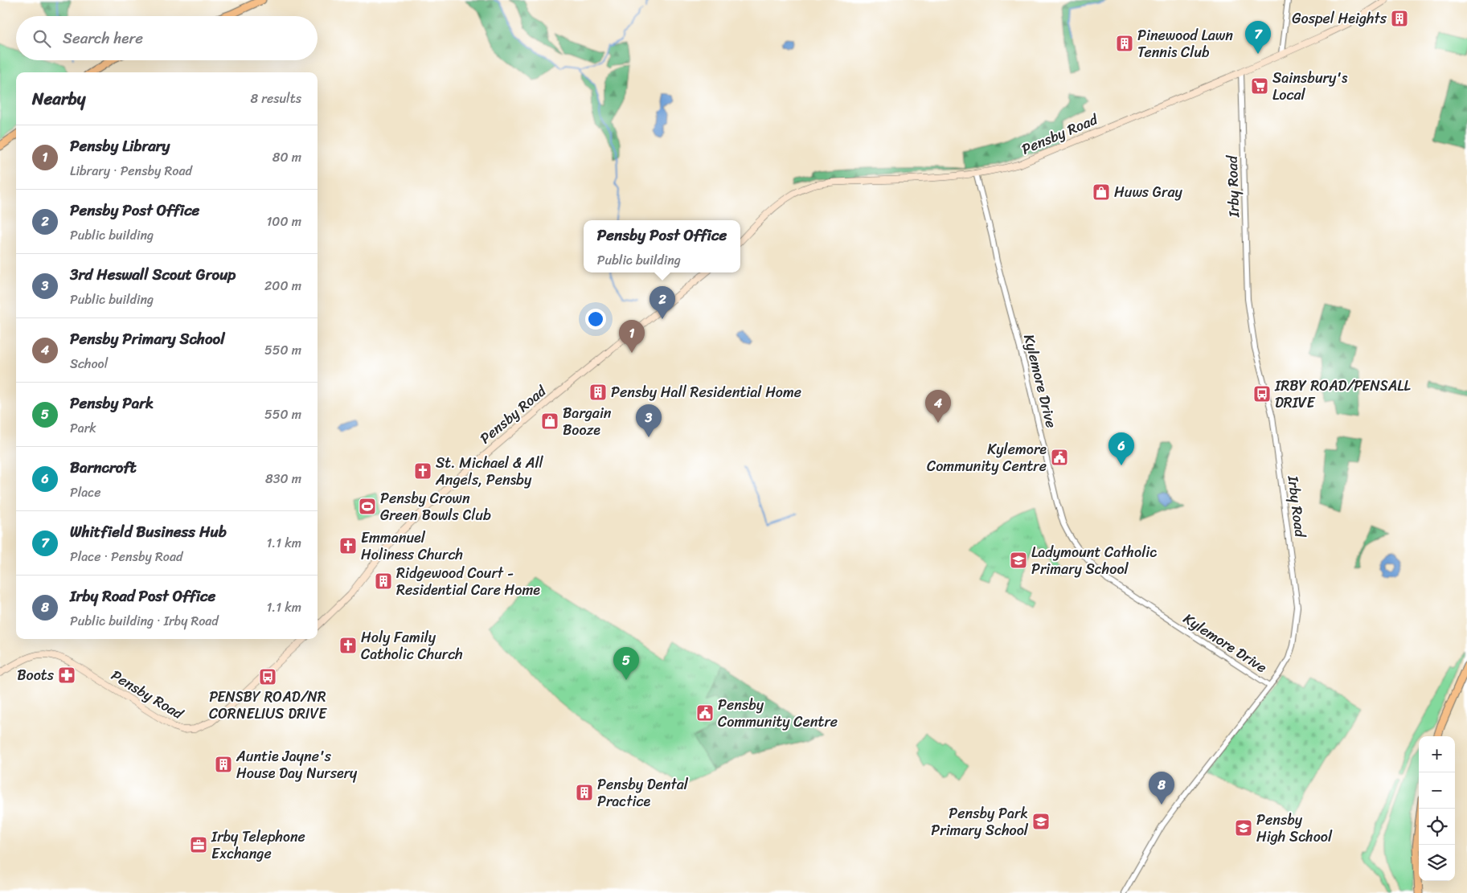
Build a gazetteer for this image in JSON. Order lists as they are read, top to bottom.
{
  "streets": {
    "main road": ["Pensby Road"],
    "street": ["Irby Road", "Kylemore Drive"]
  },
  "crossings": [
    ["Pensby Road", "Irby Road"],
    ["Pensby Road", "Kylemore Drive"],
    ["Irby Road", "Kylemore Drive"]
  ],
  "places": {
    "building": [
      "Gospel Heights",
      "Pinewood Lawn Tennis Club",
      "Pensby Hall Residential Home",
      "Ridgewood Court - Residential Care Home",
      "Auntie Jayne's House Day Nursery",
      "Pensby Dental Practice"
    ],
    "supermarket": ["Sainsbury's Local"],
    "shop": ["Huws Gray", "Bargain Booze"],
    "bus stop": ["IRBY ROAD/PENSALL DRIVE", "PENSBY ROAD/NR CORNELIUS DRIVE"],
    "public building": ["Kylemore Community Centre", "Pensby Community Centre"],
    "church": ["St. Michael & All Angels, Pensby", "Emmanuel Holiness Church", "Holy Family Catholic Church"],
    "sports": ["Pensby Crown Green Bowls Club"],
    "school or university": ["Ladymount Catholic Primary School", "Pensby Park Primary School", "Pensby High School"],
    "pharmacy": ["Boots"],
    "office": ["Irby Telephone Exchange"]
  },
  "page": {
    "search": "Search here",
    "pins": [
      "7",
      "2",
      "1",
      "4",
      "3",
      "6",
      "5",
      "8"
    ],
    "heading": ["Nearby", "8 results"],
    "list": [
      {
        "mark": "1",
        "name": "Pensby Library",
        "note": "Library · Pensby Road",
        "value": "80 m"
      },
      {
        "mark": "2",
        "name": "Pensby Post Office",
        "note": "Public building",
        "value": "100 m"
      },
      {
        "mark": "3",
        "name": "3rd Heswall Scout Group",
        "note": "Public building",
        "value": "200 m"
      },
      {
        "mark": "4",
        "name": "Pensby Primary School",
        "note": "School",
        "value": "550 m"
      },
      {
        "mark": "5",
        "name": "Pensby Park",
        "note": "Park",
        "value": "550 m"
      },
      {
        "mark": "6",
        "name": "Barncroft",
        "note": "Place",
        "value": "830 m"
      },
      {
        "mark": "7",
        "name": "Whitfield Business Hub",
        "note": "Place · Pensby Road",
        "value": "1.1 km"
      },
      {
        "mark": "8",
        "name": "Irby Road Post Office",
        "note": "Public building · Irby Road",
        "value": "1.1 km"
      }
    ],
    "popup": ["Pensby Post Office", "Public building"],
    "map_buttons": ["+", "−"]
  }
}
